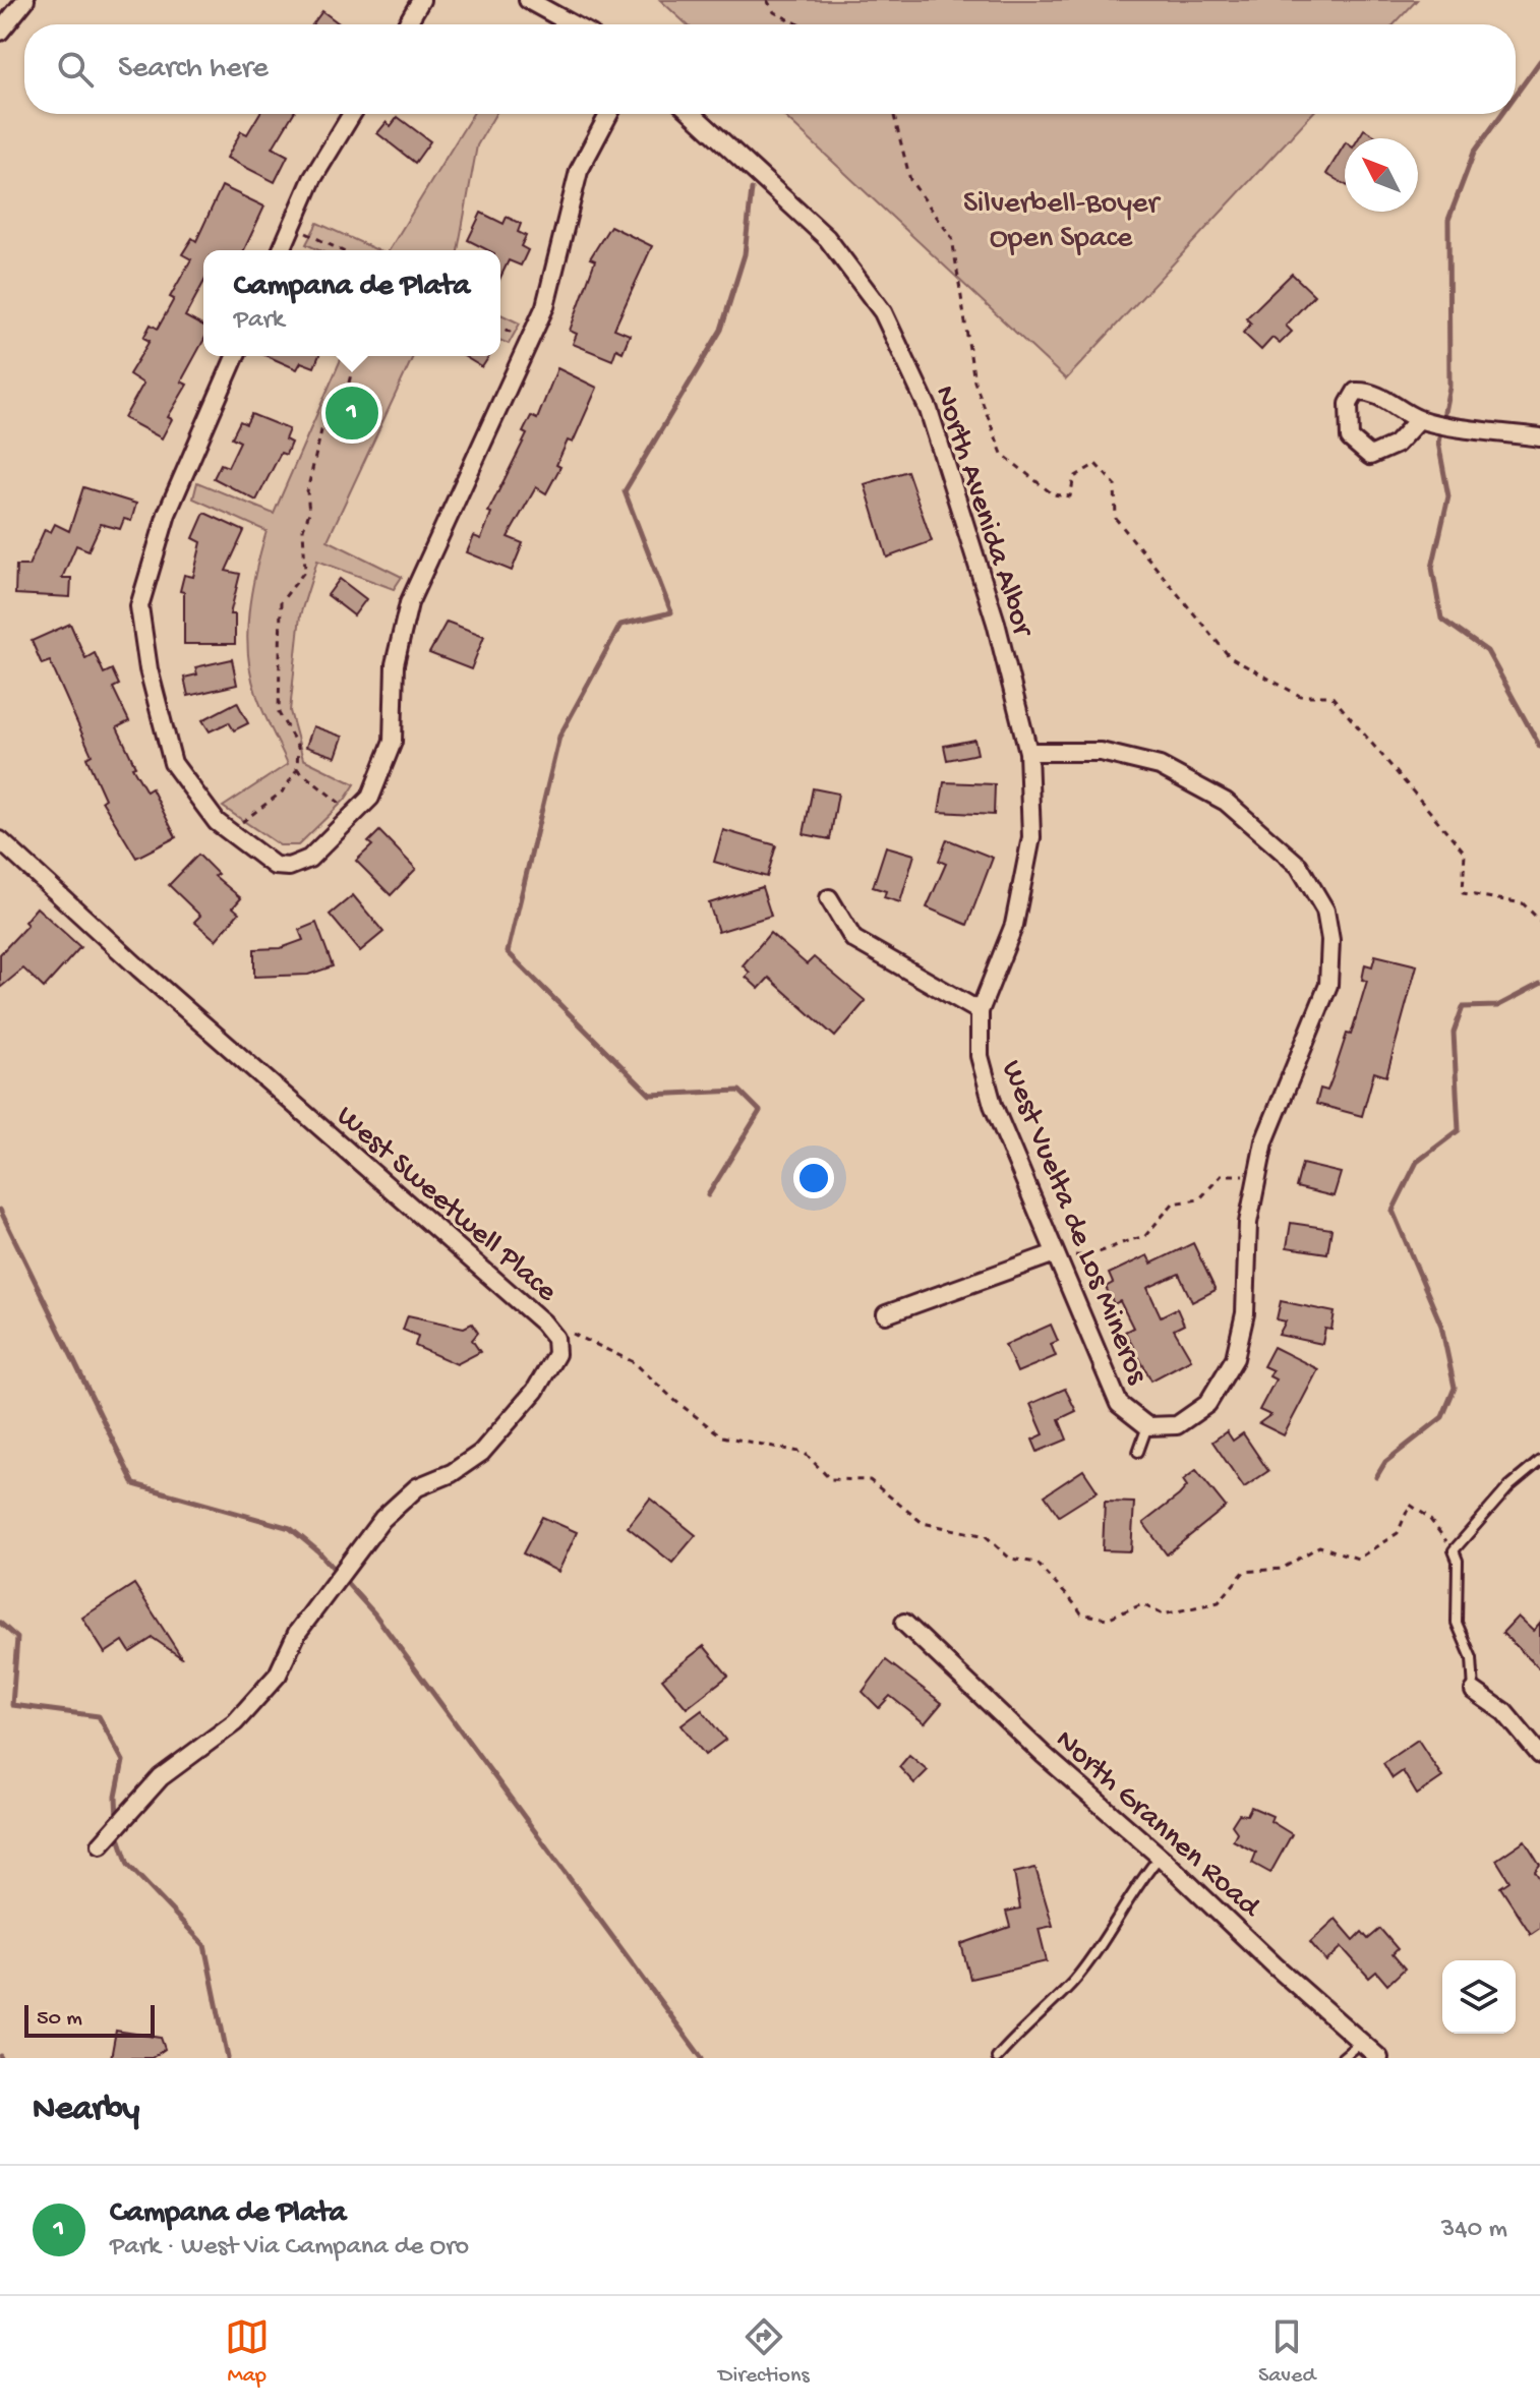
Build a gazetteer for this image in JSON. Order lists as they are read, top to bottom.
{
  "streets": {
    "street": [
      "North Avenida Albor",
      "West Sweetwell Place",
      "West Vuelta de Los Mineros",
      "North Grannen Road"
    ]
  },
  "crossings": [
    ["North Avenida Albor", "West Vuelta de Los Mineros"]
  ],
  "parks": ["Silverbell-Boyer Open Space"],
  "scale_bar": "50 m",
  "north": "top left",
  "page": {
    "search": "Search here",
    "popup": ["Campana de Plata", "Park"],
    "pins": "1",
    "scale": "50 m",
    "heading": "Nearby",
    "list": [
      {
        "mark": "1",
        "name": "Campana de Plata",
        "note": "Park · West Via Campana de Oro",
        "value": "340 m"
      }
    ],
    "nav": ["Map", "Directions", "Saved"]
  }
}
